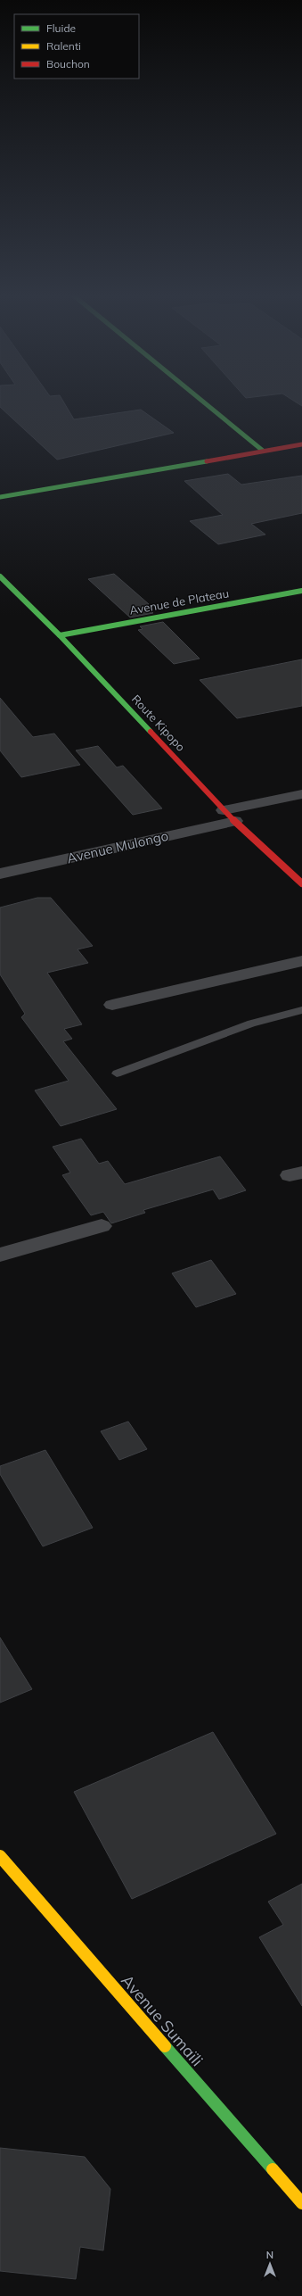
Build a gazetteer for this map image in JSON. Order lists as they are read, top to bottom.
{
  "streets": {
    "street": [
      "Avenue de Plateau",
      "Route Kipopo",
      "Avenue Mulongo",
      "Avenue Sumaïli"
    ]
  },
  "crossings": [
    ["Avenue de Plateau", "Route Kipopo"],
    ["Route Kipopo", "Avenue Mulongo"]
  ],
  "legend": ["Fluide", "Ralenti", "Bouchon"],
  "north": "top"
}
